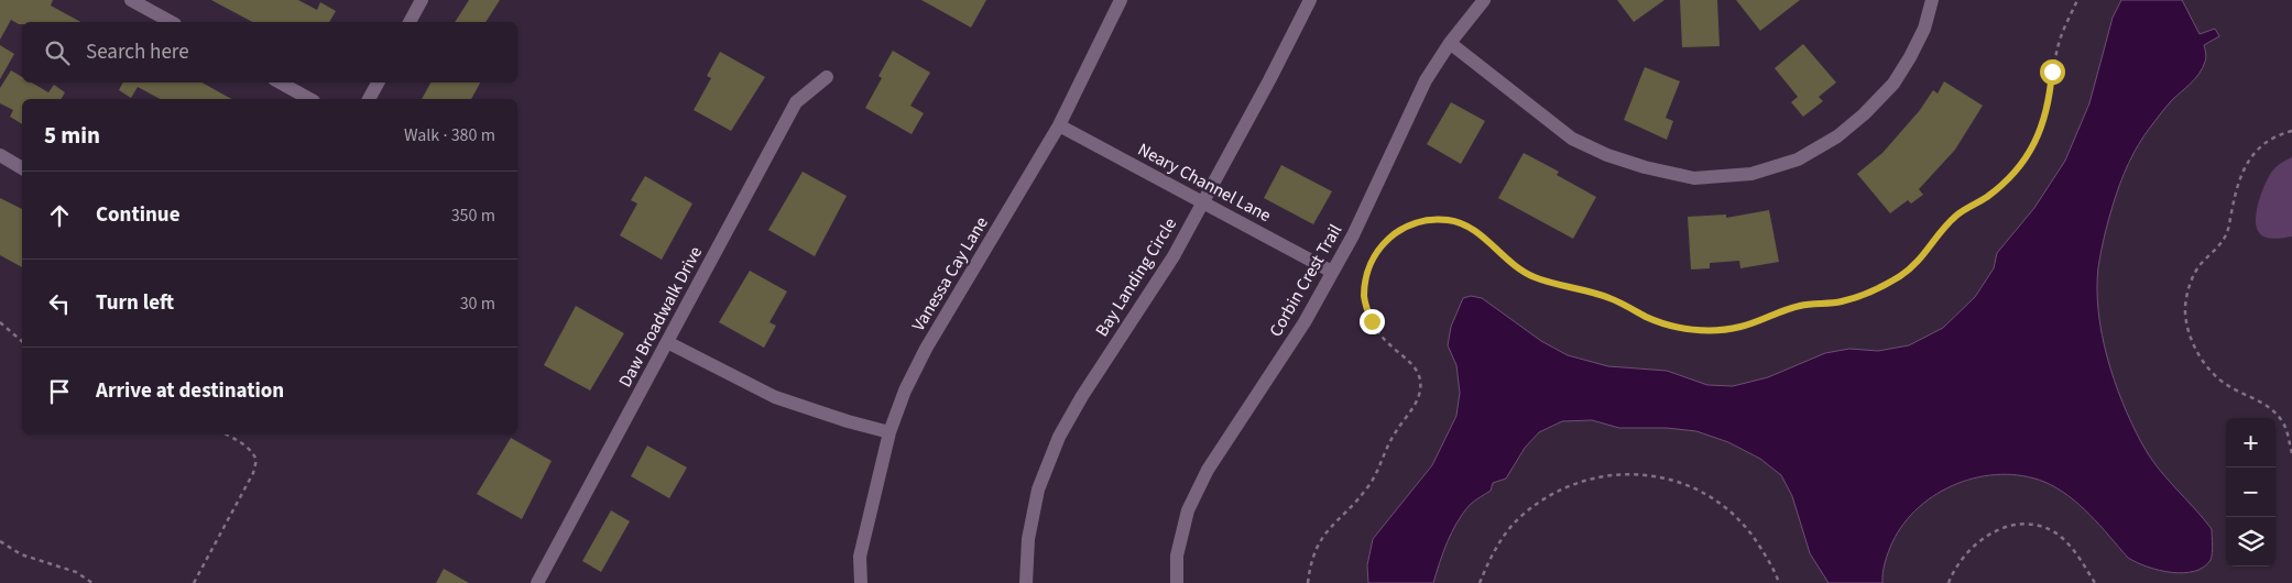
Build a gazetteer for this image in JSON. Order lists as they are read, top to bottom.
{
  "streets": {
    "street": [
      "Neary Channel Lane",
      "Vanessa Cay Lane",
      "Bay Landing Circle",
      "Corbin Crest Trail",
      "Daw Broadwalk Drive"
    ]
  },
  "crossings": [
    ["Neary Channel Lane", "Vanessa Cay Lane"],
    ["Neary Channel Lane", "Bay Landing Circle"],
    ["Neary Channel Lane", "Corbin Crest Trail"]
  ],
  "page": {
    "search": "Search here",
    "heading": ["5 min", "Walk · 380 m"],
    "list": [
      ["Continue", "350 m"],
      ["Turn left", "30 m"],
      "Arrive at destination"
    ],
    "map_buttons": ["+", "−"]
  }
}
